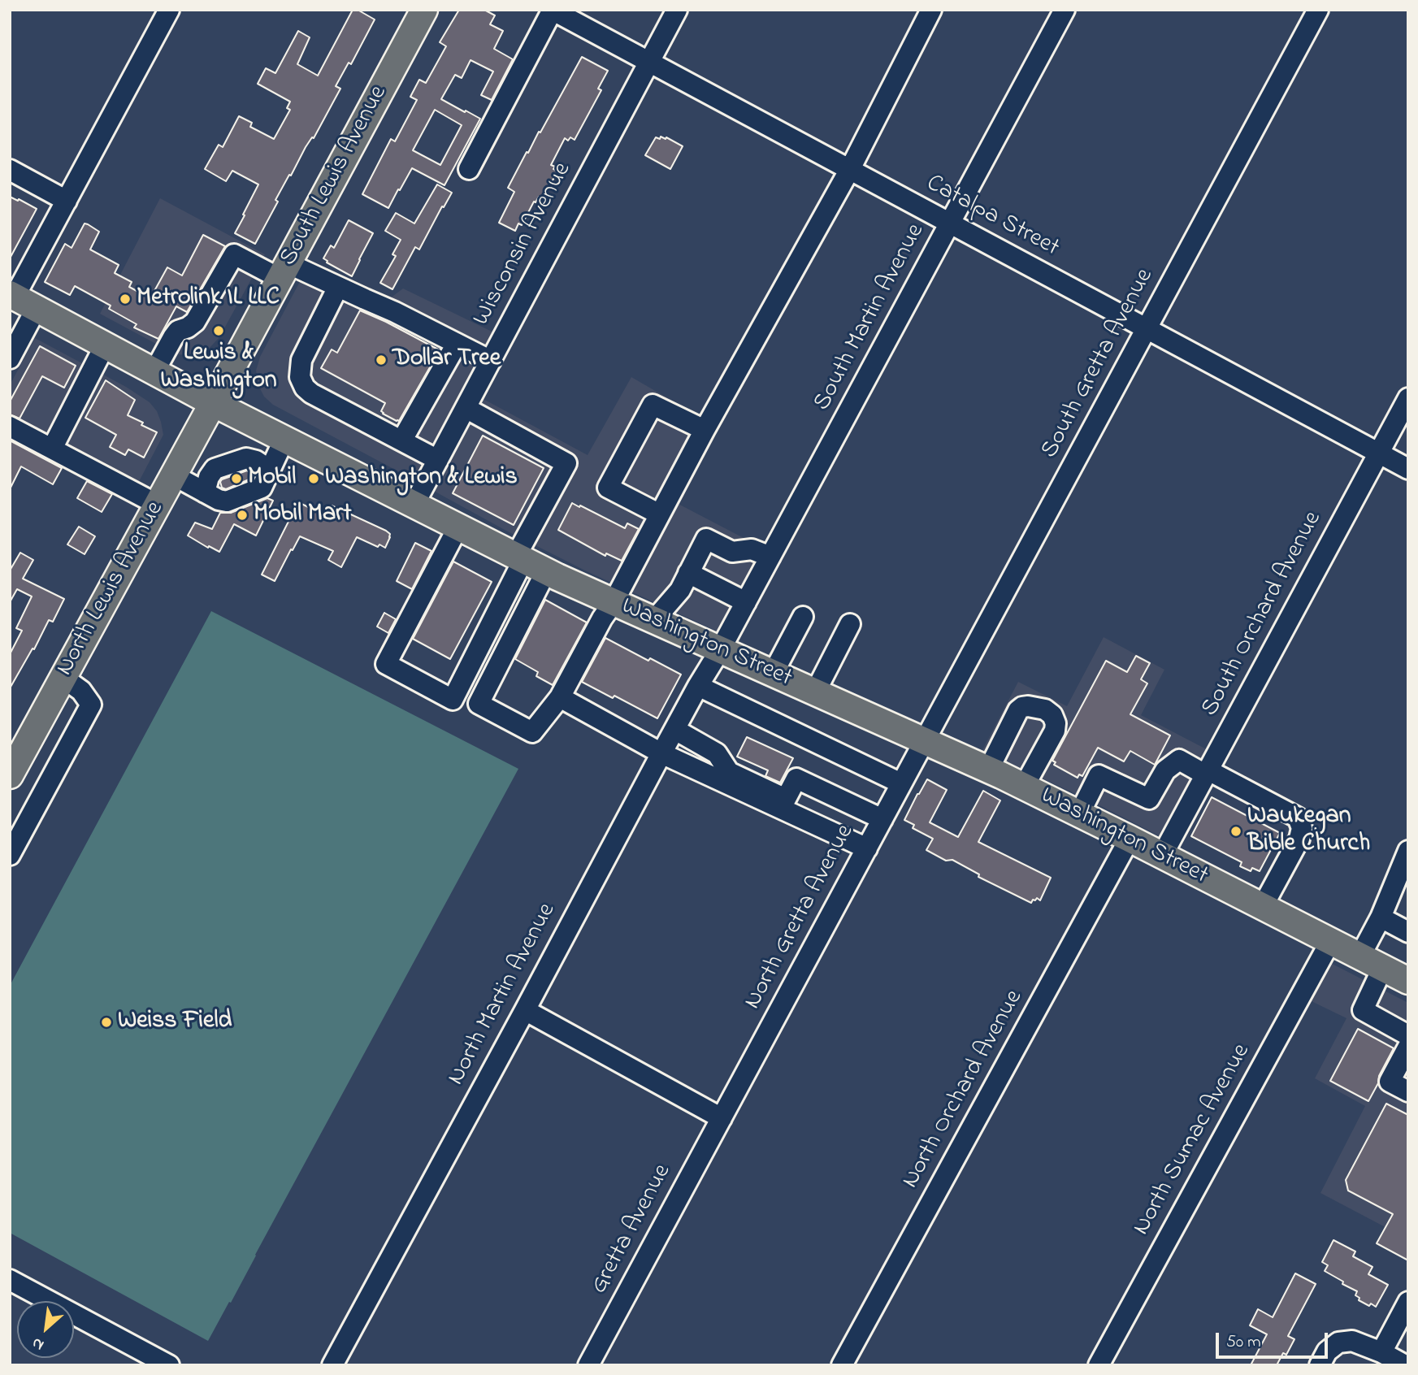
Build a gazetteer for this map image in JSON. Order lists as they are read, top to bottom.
{
  "streets": {
    "main road": ["South Lewis Avenue", "North Lewis Avenue", "Washington Street"],
    "street": [
      "Catalpa Street",
      "Wisconsin Avenue",
      "South Martin Avenue",
      "South Gretta Avenue",
      "South Orchard Avenue",
      "North Gretta Avenue",
      "North Martin Avenue",
      "North Orchard Avenue",
      "North Sumac Avenue",
      "Gretta Avenue"
    ]
  },
  "crossings": [
    ["South Lewis Avenue", "North Lewis Avenue"],
    ["South Lewis Avenue", "Washington Street"],
    ["Catalpa Street", "Wisconsin Avenue"],
    ["Catalpa Street", "South Martin Avenue"],
    ["Catalpa Street", "South Gretta Avenue"],
    ["Catalpa Street", "South Orchard Avenue"],
    ["Wisconsin Avenue", "Washington Street"],
    ["South Martin Avenue", "Washington Street"],
    ["South Martin Avenue", "North Martin Avenue"],
    ["South Gretta Avenue", "Washington Street"],
    ["South Gretta Avenue", "North Gretta Avenue"],
    ["North Lewis Avenue", "Washington Street"],
    ["South Orchard Avenue", "Washington Street"],
    ["Washington Street", "North Gretta Avenue"],
    ["Washington Street", "North Martin Avenue"],
    ["Washington Street", "North Orchard Avenue"],
    ["Washington Street", "North Sumac Avenue"],
    ["North Gretta Avenue", "Gretta Avenue"]
  ],
  "places": [
    "Metrolink IL LLC",
    "Lewis & Washington",
    "Dollar Tree",
    "Mobil",
    "Washington & Lewis",
    "Mobil Mart",
    "Waukegan Bible Church",
    "Weiss Field"
  ],
  "scale_bar": "50 m",
  "north": "bottom left"
}
